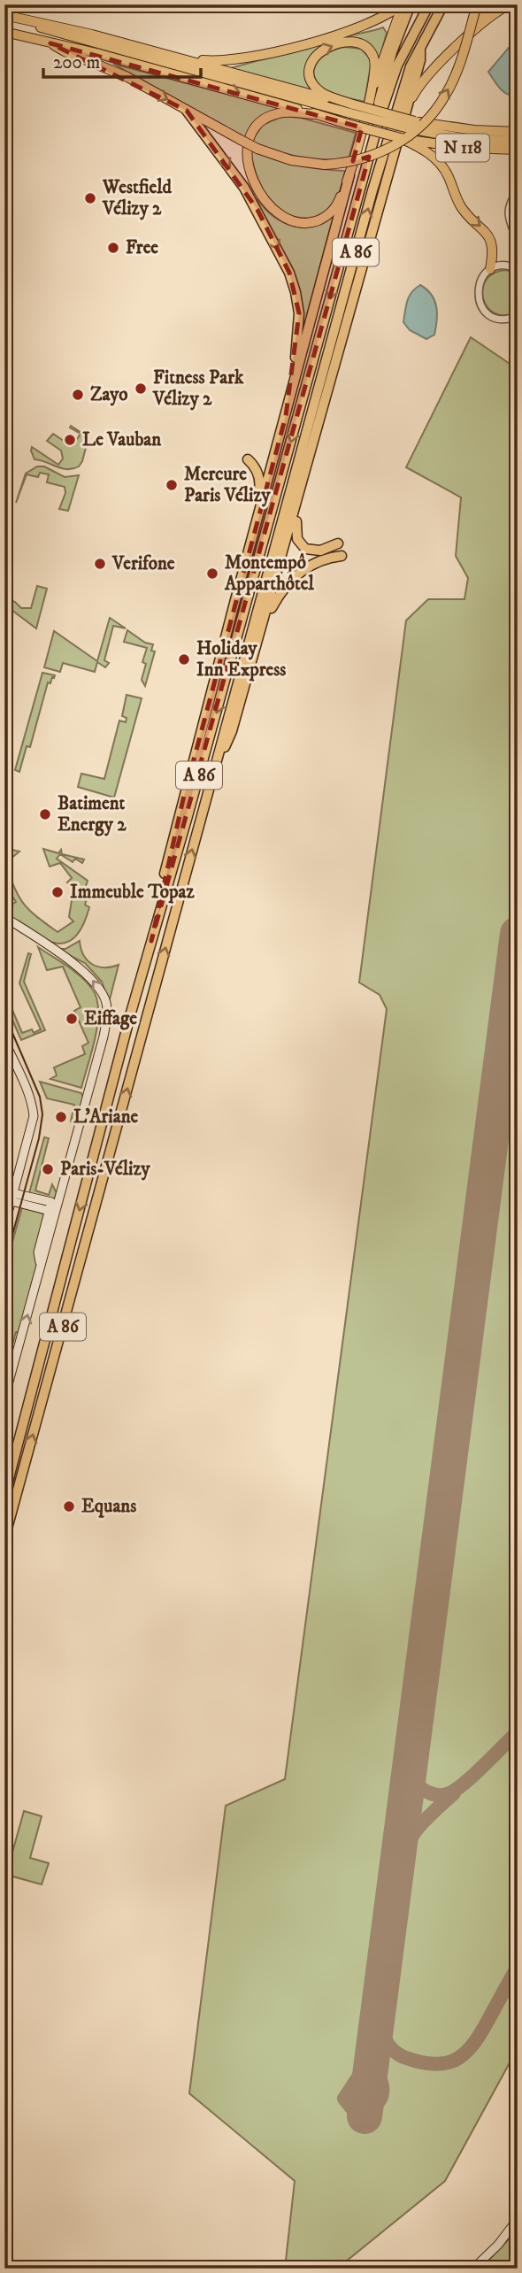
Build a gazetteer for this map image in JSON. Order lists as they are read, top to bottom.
{
  "streets": {
    "highway": ["A 86"],
    "main road": ["N 118"]
  },
  "places": [
    "Westfield Vélizy 2",
    "Free",
    "Fitness Park Vélizy 2",
    "Zayo",
    "Le Vauban",
    "Mercure Paris Vélizy",
    "Verifone",
    "Montempô Apparthôtel",
    "Holiday Inn Express",
    "Batiment Energy 2",
    "Immeuble Topaz",
    "Eiffage",
    "L'Ariane",
    "Paris-Vélizy",
    "Equans"
  ],
  "scale_bar": "200 m"
}
